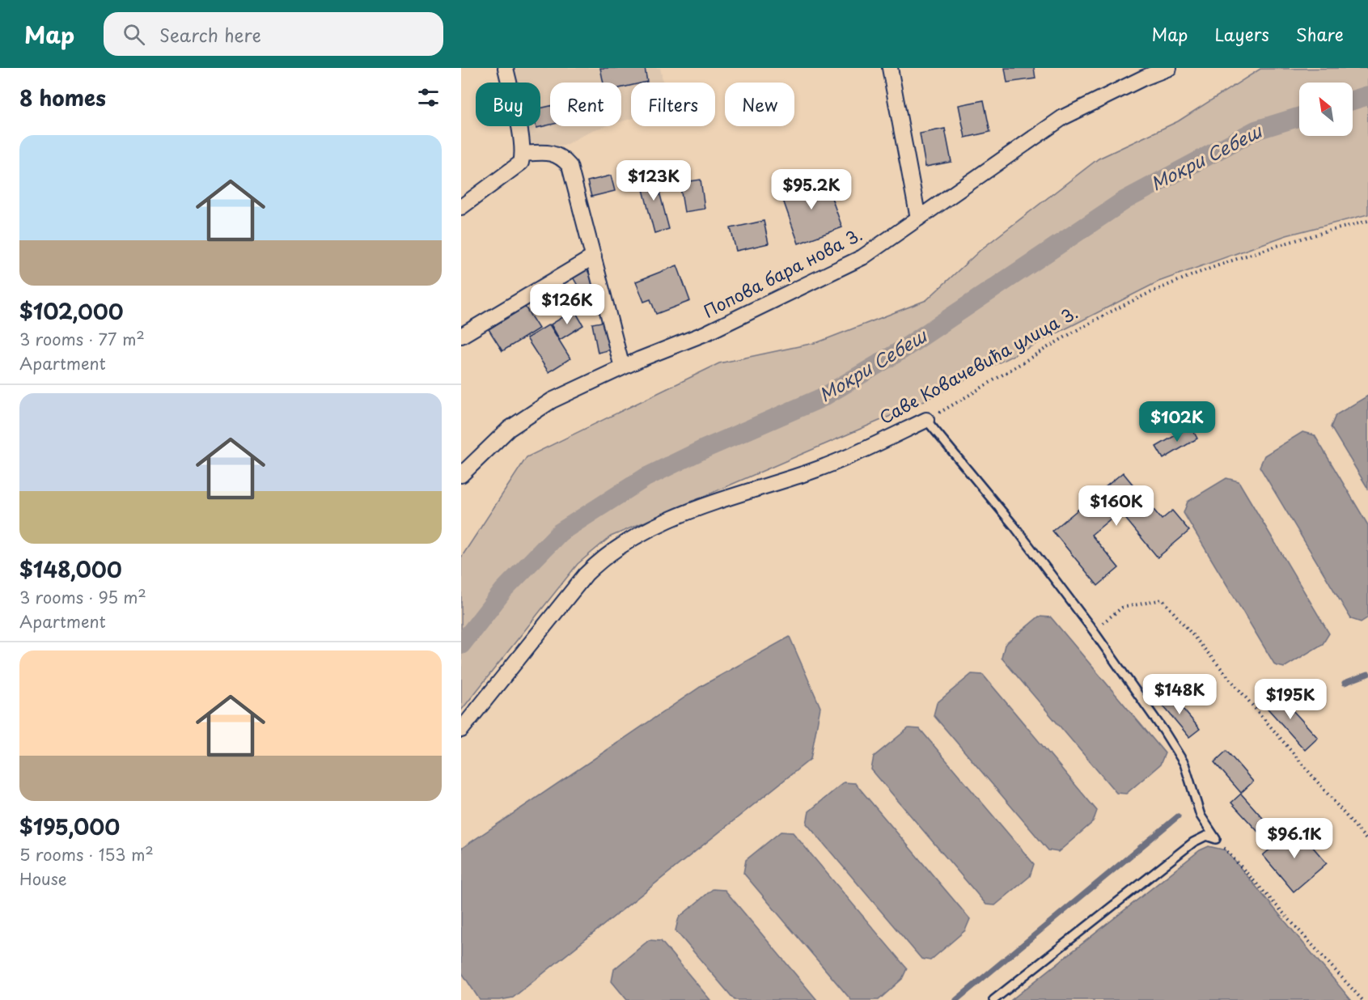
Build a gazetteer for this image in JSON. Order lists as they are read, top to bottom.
{
  "streets": {
    "street": ["Попова бара нова 3.", "Саве Ковачевића улица 3."]
  },
  "water": ["Мокри Себеш"],
  "north": "top left",
  "page": {
    "header": "Map",
    "search": "Search here",
    "nav": ["Map", "Layers", "Share"],
    "heading": "8 homes",
    "chip": [
      "Buy",
      "Rent",
      "Filters",
      "New"
    ],
    "list": [
      {
        "name": "$102,000",
        "note": "3 rooms · 77 m² · Apartment"
      },
      {
        "name": "$148,000",
        "note": "3 rooms · 95 m² · Apartment"
      },
      {
        "name": "$195,000",
        "note": "5 rooms · 153 m² · House"
      }
    ],
    "price": [
      "$123K",
      "$95.2K",
      "$126K",
      "$102K",
      "$160K",
      "$148K",
      "$195K",
      "$96.1K"
    ]
  }
}
